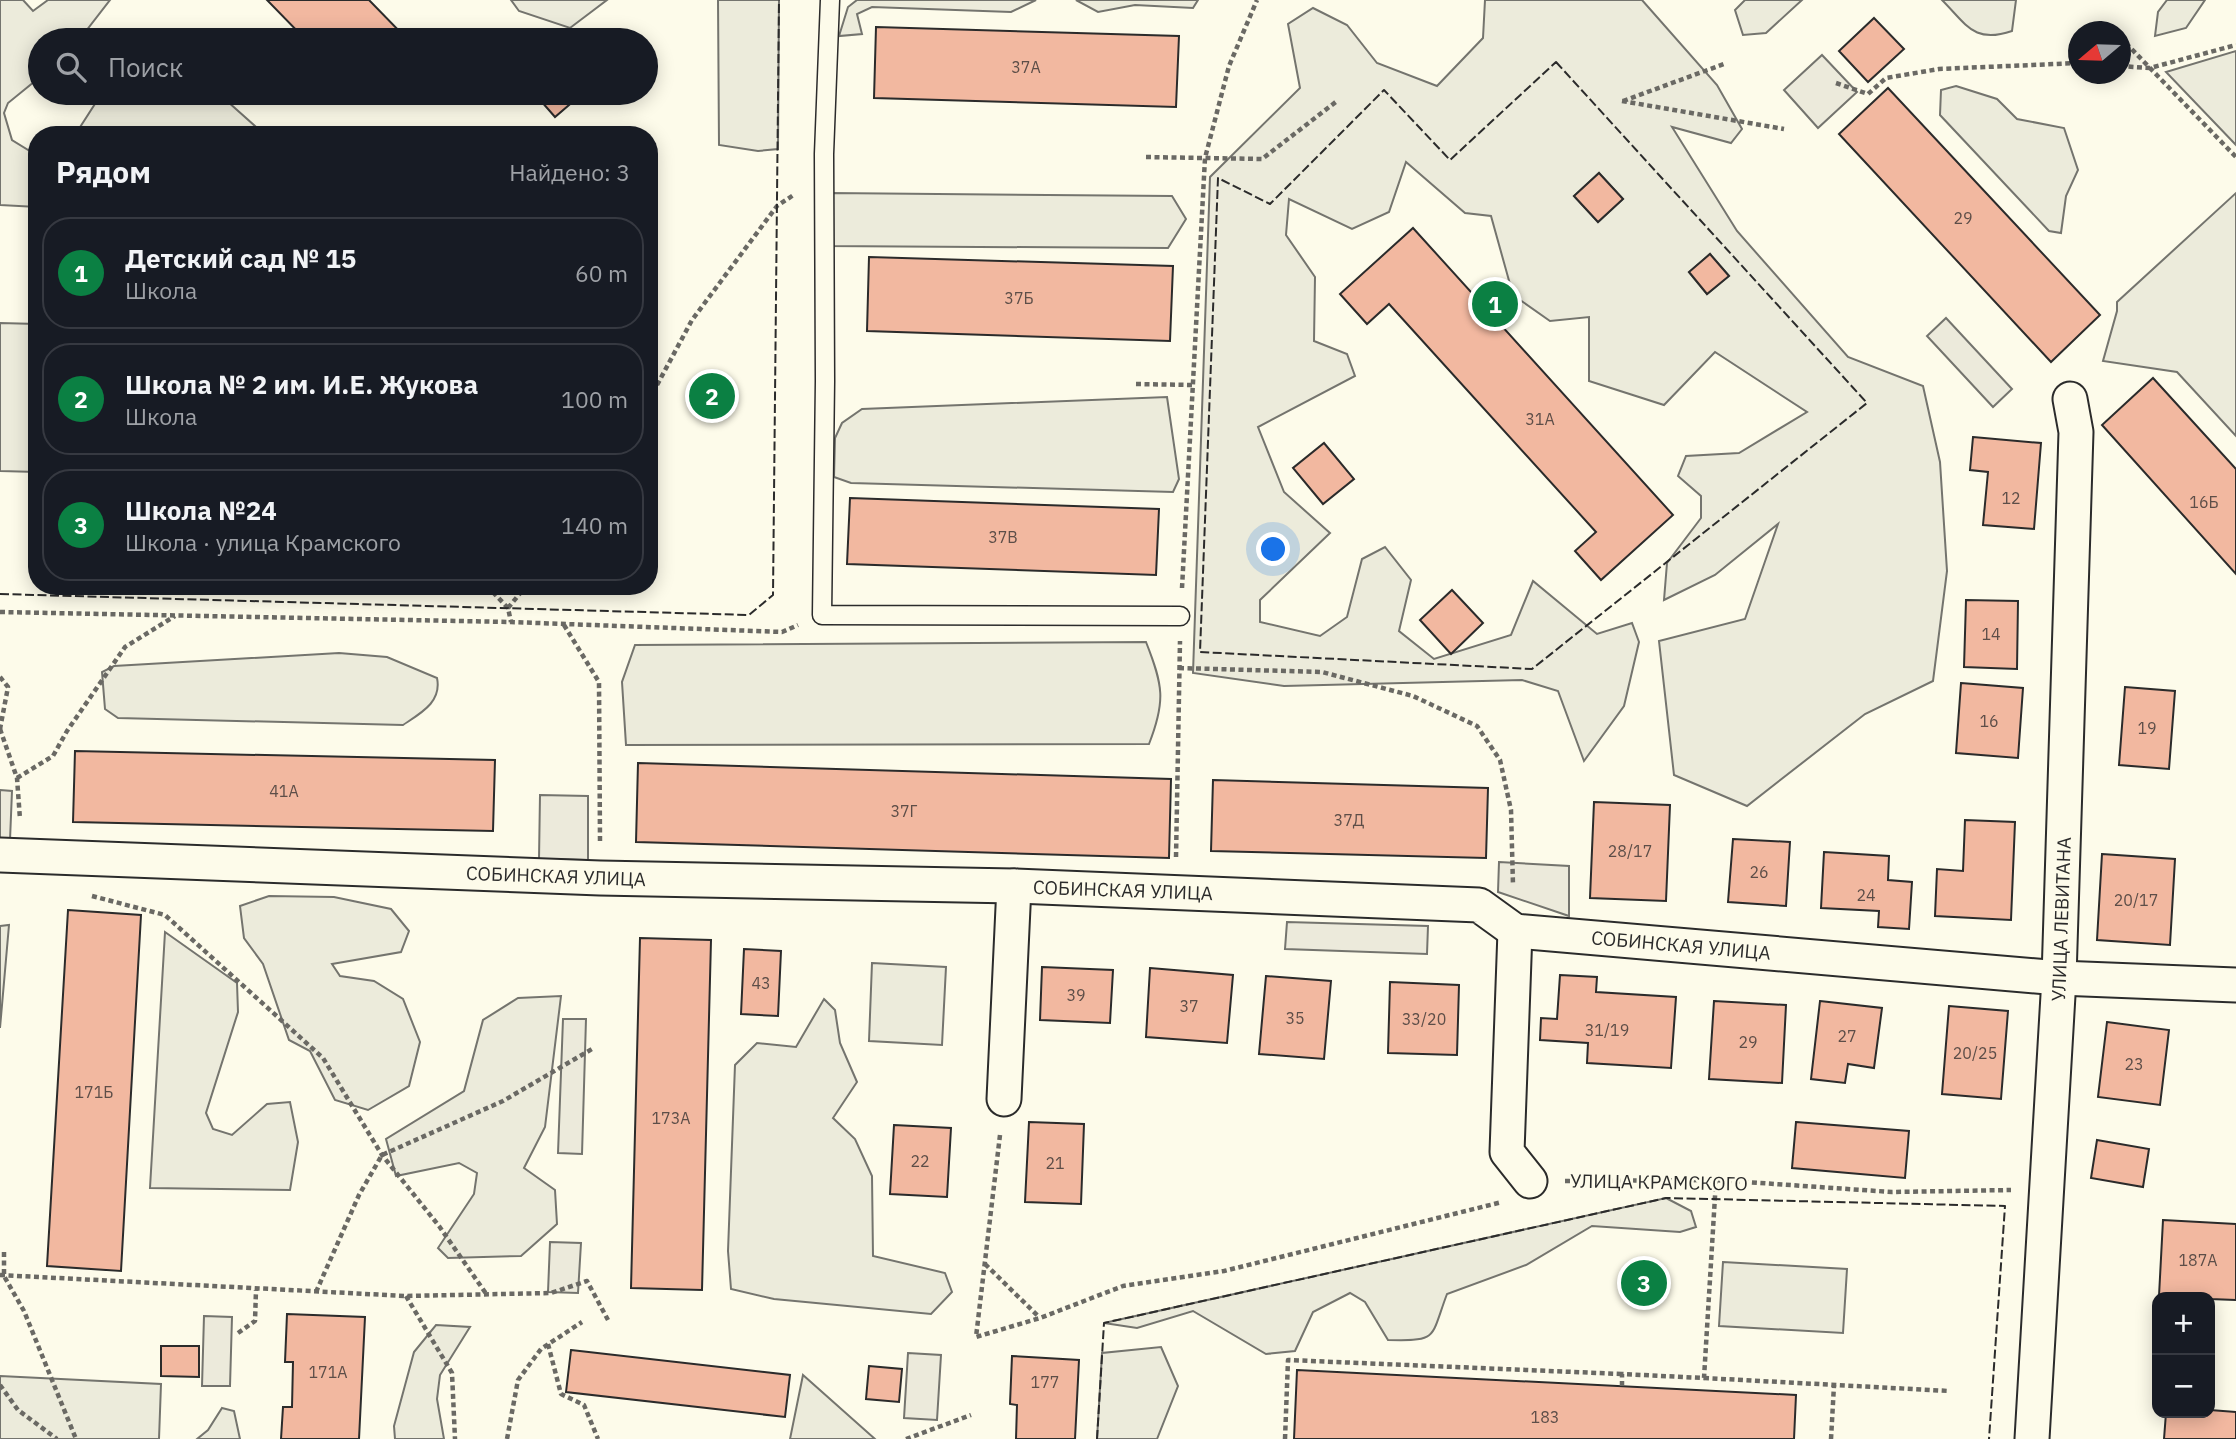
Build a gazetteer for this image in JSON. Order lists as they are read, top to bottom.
{
  "streets": {
    "street": ["СОБИНСКАЯ УЛИЦА", "УЛИЦА ЛЕВИТАНА"],
    "path": ["УЛИЦА КРАМСКОГО"]
  },
  "crossings": [
    ["СОБИНСКАЯ УЛИЦА", "УЛИЦА ЛЕВИТАНА"],
    ["УЛИЦА ЛЕВИТАНА", "УЛИЦА КРАМСКОГО"]
  ],
  "house_numbers": [
    "37А",
    "29",
    "37Б",
    "31А",
    "12",
    "16Б",
    "37В",
    "14",
    "16",
    "19",
    "41А",
    "37Г",
    "37Д",
    "28/17",
    "26",
    "24",
    "20/17",
    "43",
    "39",
    "37",
    "35",
    "33/20",
    "31/19",
    "27",
    "29",
    "20/25",
    "23",
    "171Б",
    "173А",
    "22",
    "21",
    "187А",
    "171А",
    "177",
    "183"
  ],
  "north": "left",
  "page": {
    "search": "Поиск",
    "heading": ["Рядом", "Найдено: 3"],
    "list": [
      {
        "mark": "1",
        "name": "Детский сад № 15",
        "note": "Школа",
        "value": "60 m"
      },
      {
        "mark": "2",
        "name": "Школа № 2 им. И.Е. Жукова",
        "note": "Школа",
        "value": "100 m"
      },
      {
        "mark": "3",
        "name": "Школа №24",
        "note": "Школа · улица Крамского",
        "value": "140 m"
      }
    ],
    "pins": ["1", "2", "3"],
    "map_buttons": ["+", "−"]
  }
}
